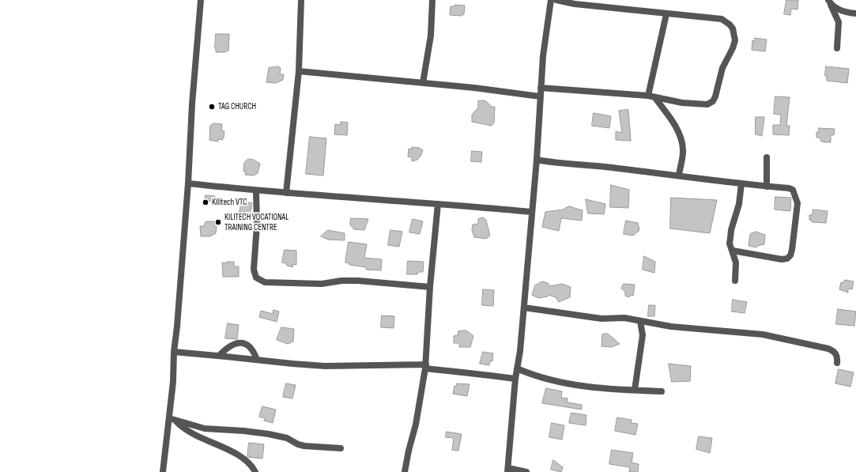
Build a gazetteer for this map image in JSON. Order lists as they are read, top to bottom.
{
  "places": ["TAG CHURCH", "Kilitech VTC", "KILITECH VOCATIONAL TRAINING CENTRE"]
}
